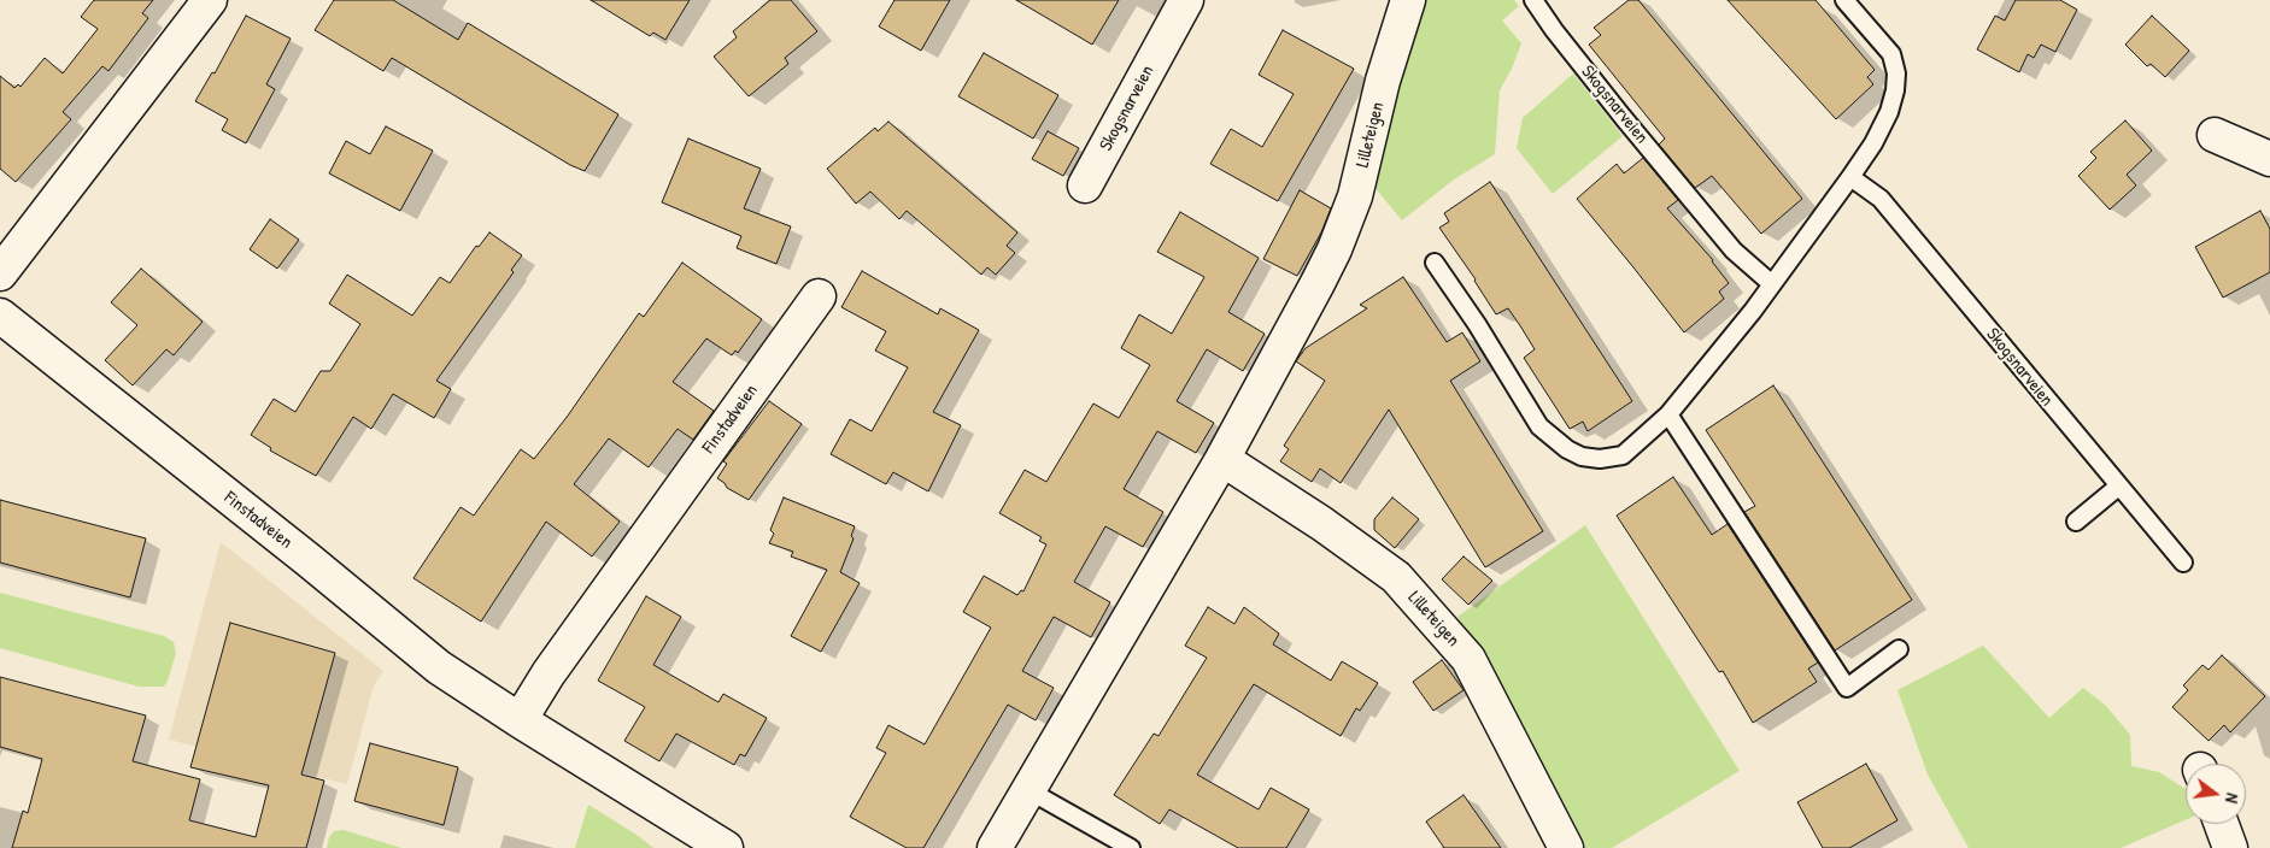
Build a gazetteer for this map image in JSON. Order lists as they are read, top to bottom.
{
  "streets": {
    "street": ["Skogsnarveien", "Lilleteigen", "Finstadveien"]
  },
  "north": "right"
}
